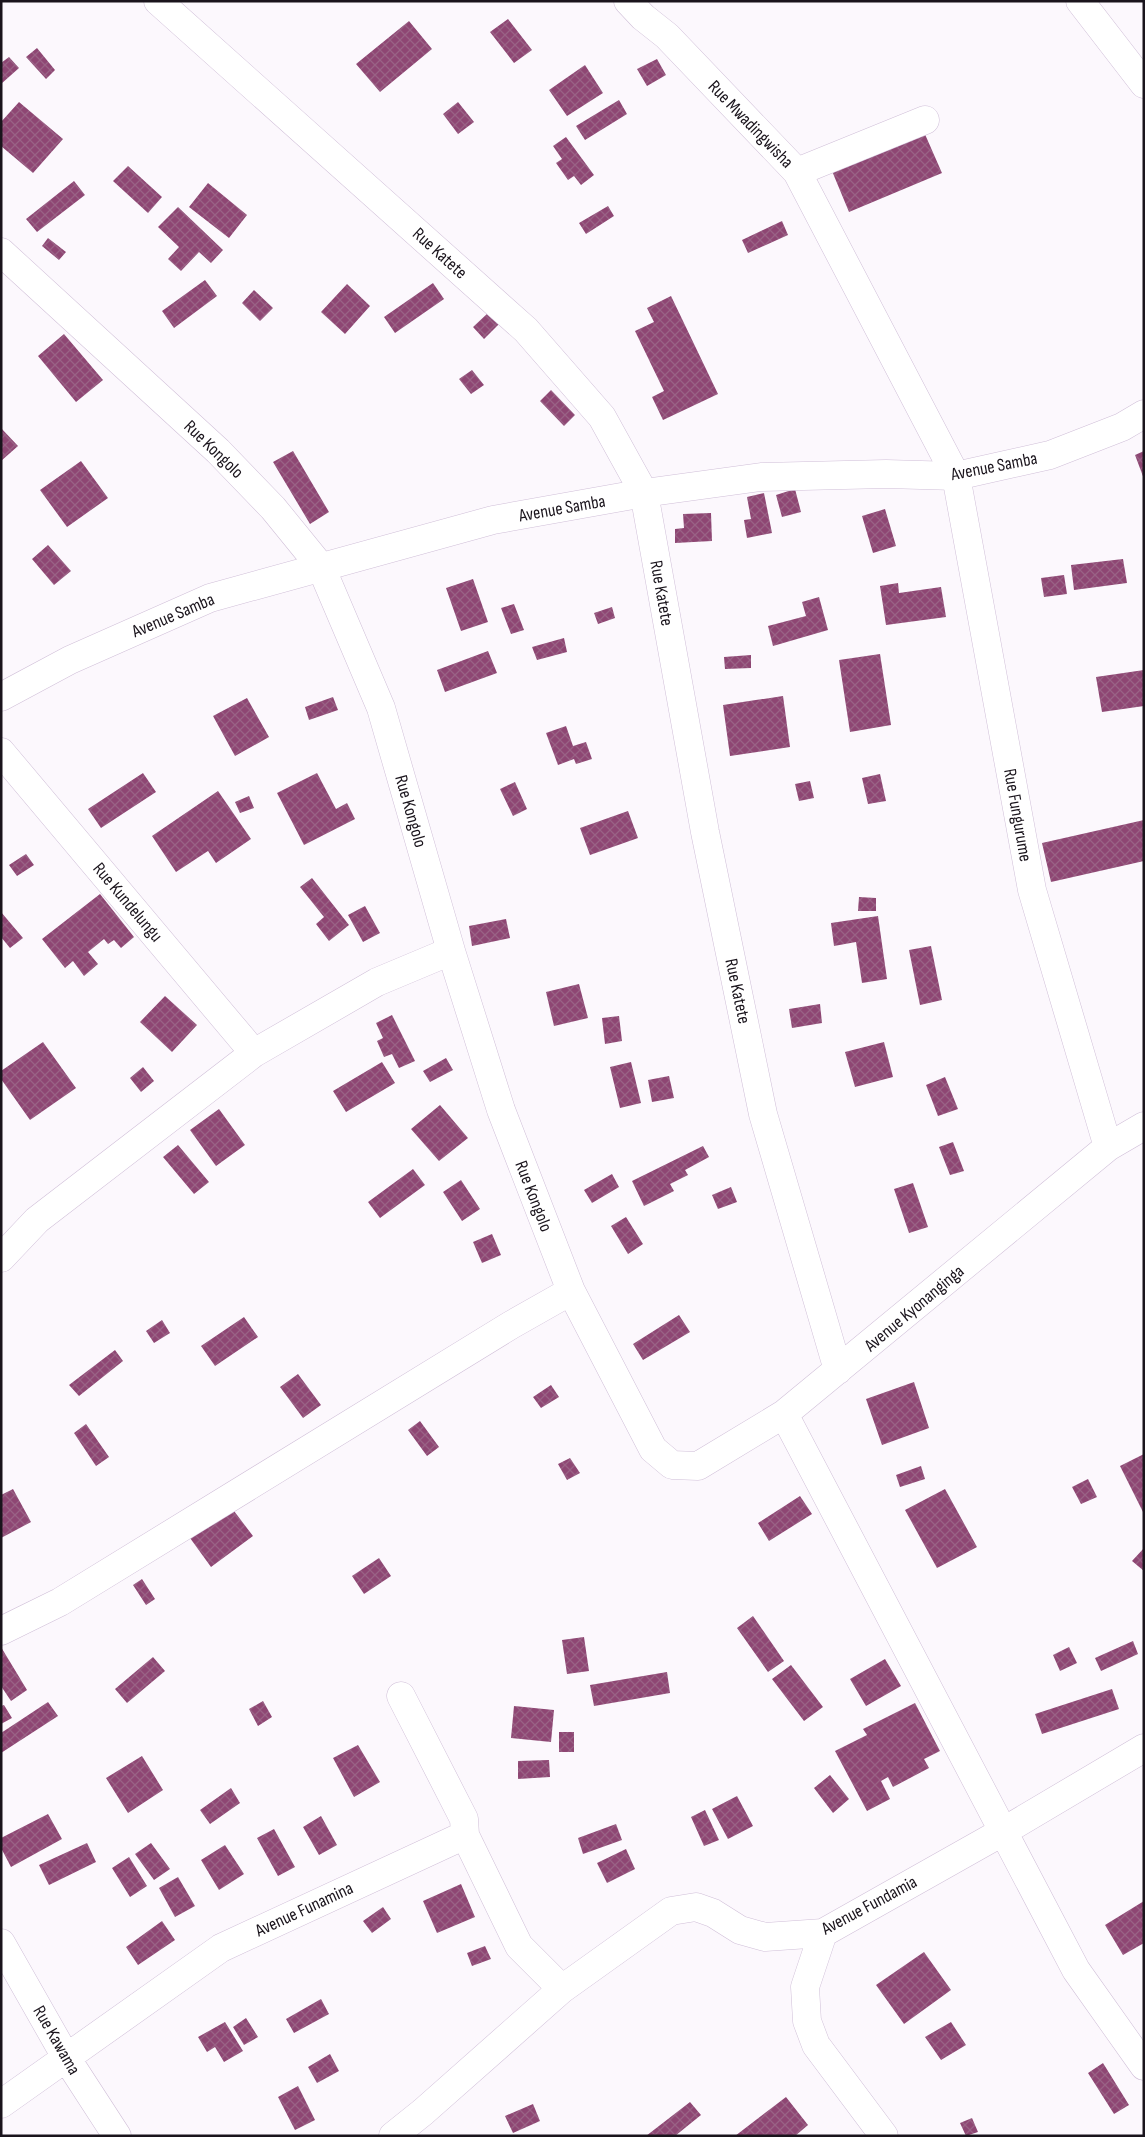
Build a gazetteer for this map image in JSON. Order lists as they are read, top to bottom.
{
  "streets": {
    "street": [
      "Rue Mwadingwisha",
      "Rue Katete",
      "Rue Kongolo",
      "Avenue Samba",
      "Rue Fungurume",
      "Rue Kundelungu",
      "Avenue Kyonanginga",
      "Avenue Fundamia",
      "Avenue Funamina",
      "Rue Kawama"
    ]
  },
  "crossings": [
    ["Rue Mwadingwisha", "Rue Fungurume"],
    ["Rue Katete", "Avenue Samba"],
    ["Rue Katete", "Avenue Kyonanginga"],
    ["Rue Kongolo", "Avenue Samba"],
    ["Rue Kongolo", "Avenue Kyonanginga"],
    ["Avenue Samba", "Rue Fungurume"],
    ["Rue Fungurume", "Avenue Kyonanginga"],
    ["Avenue Funamina", "Rue Kawama"]
  ]
}
